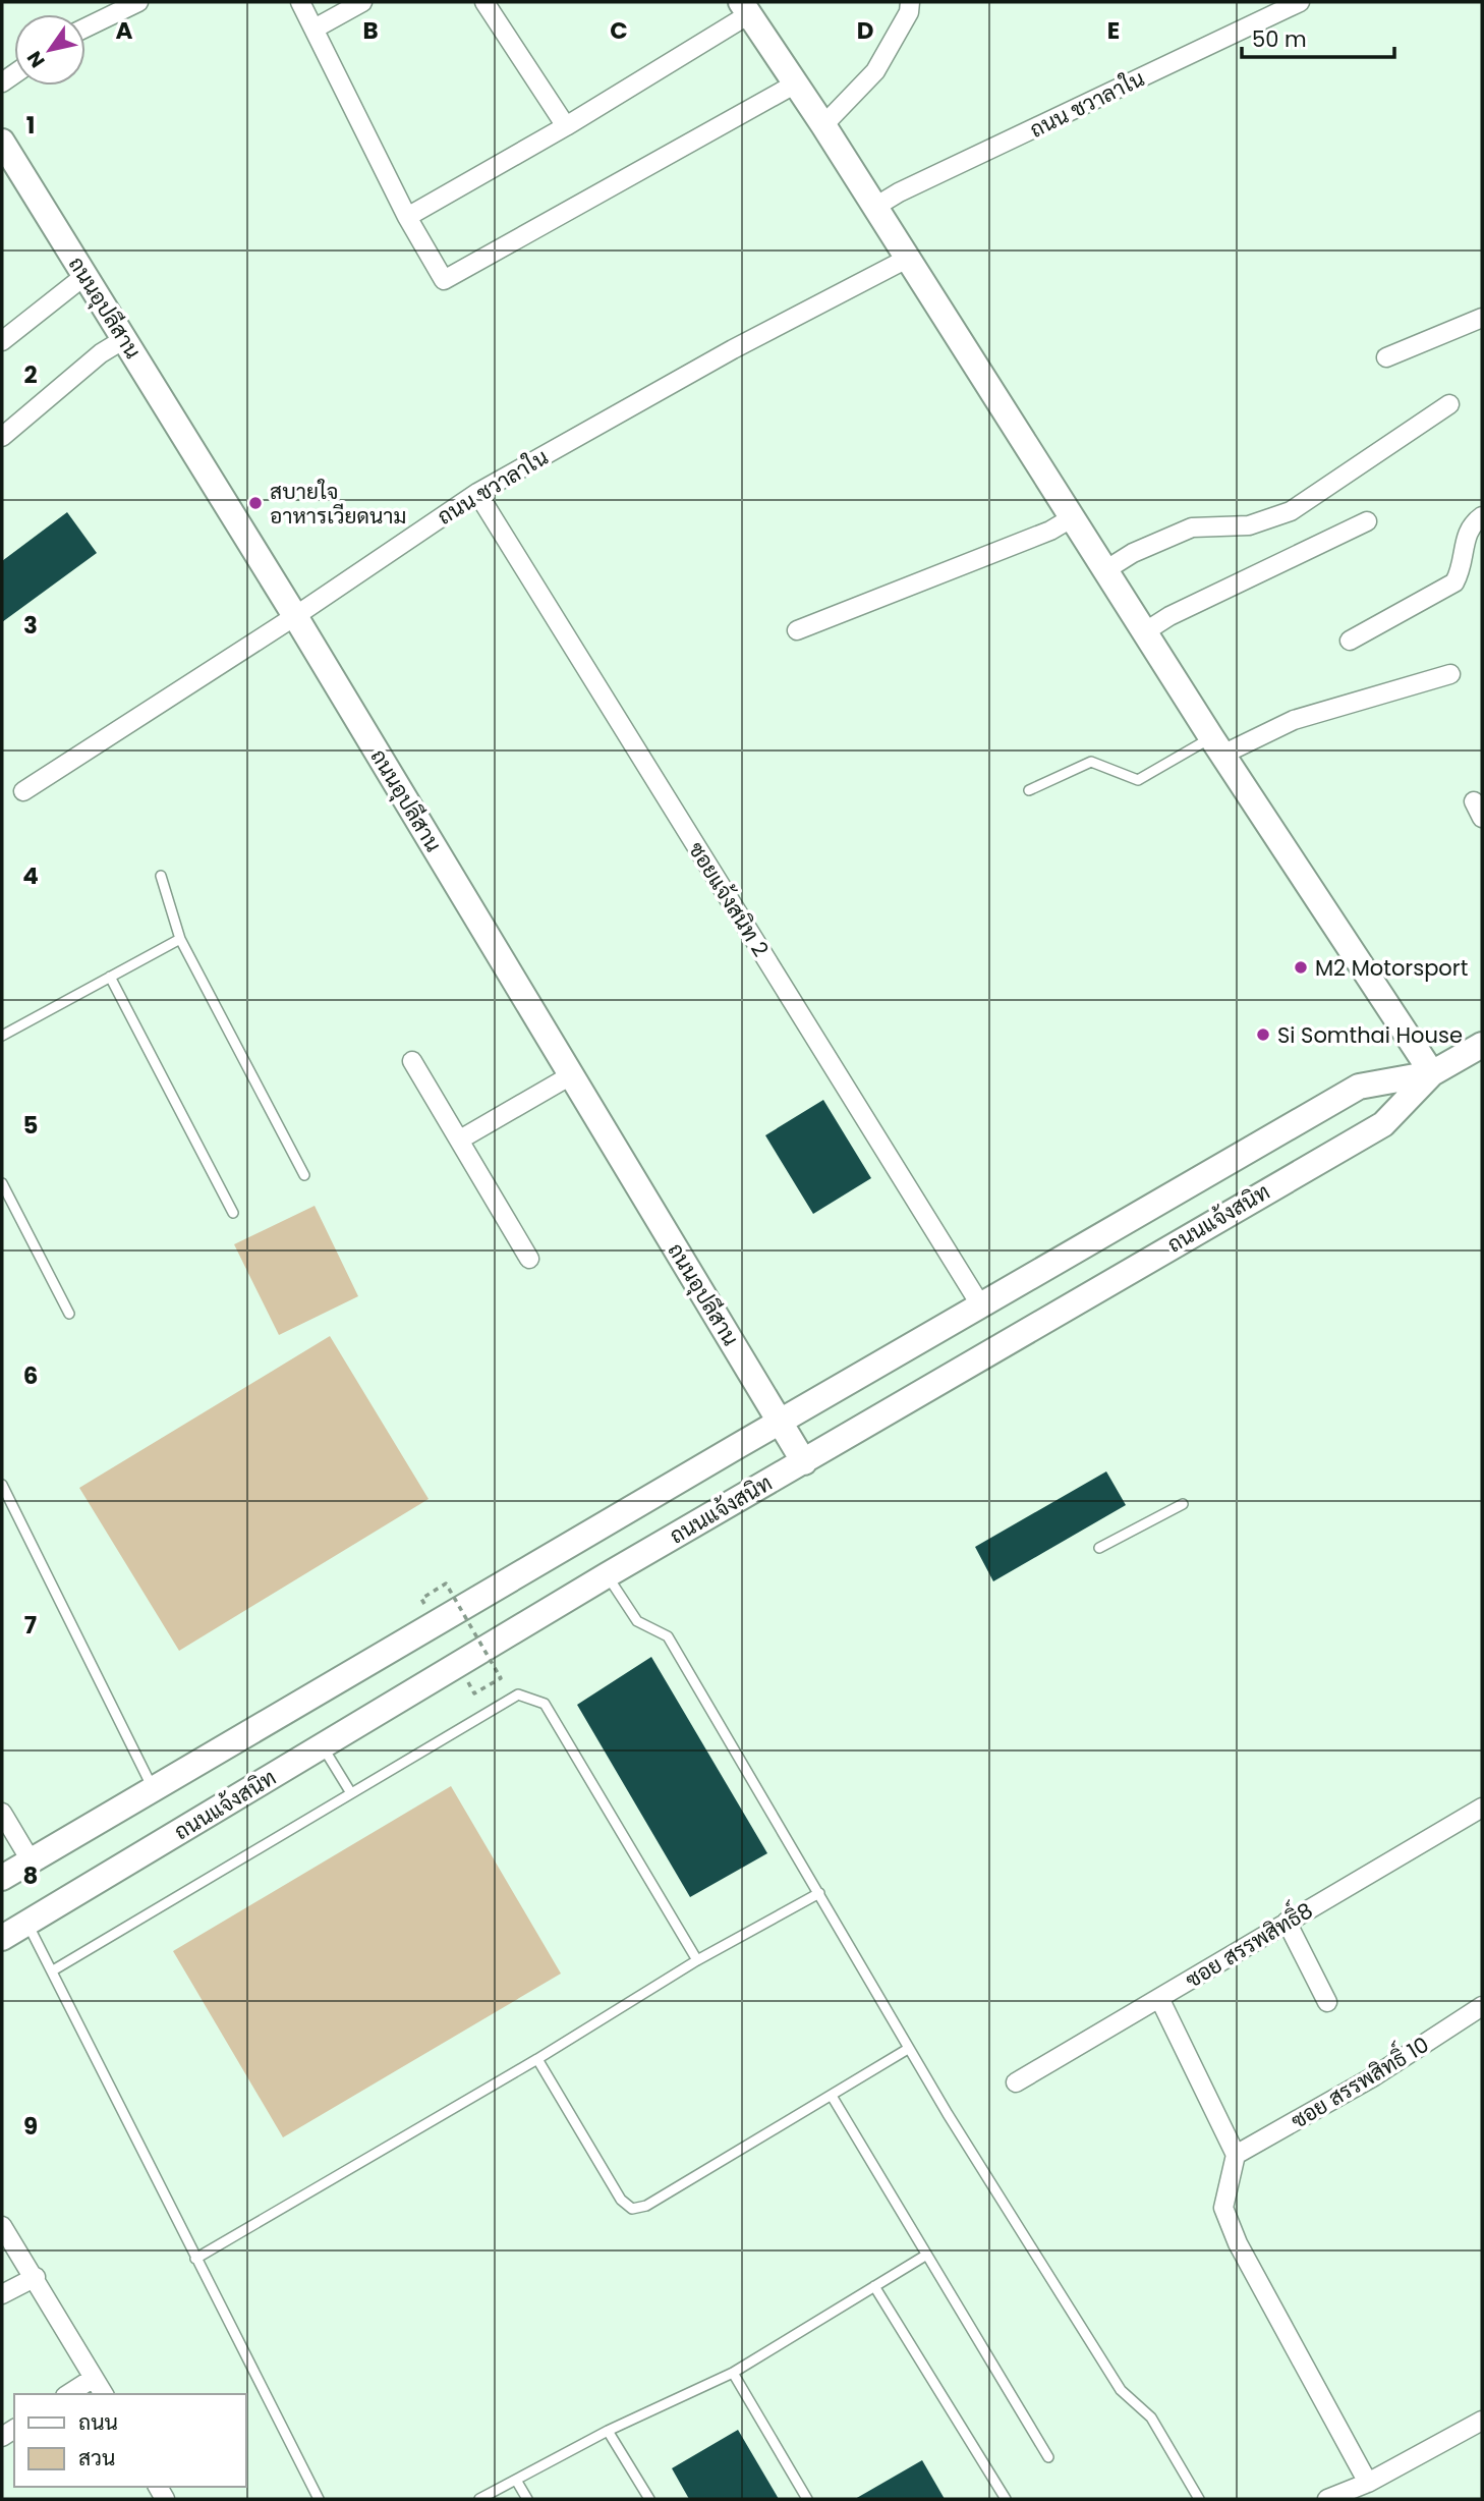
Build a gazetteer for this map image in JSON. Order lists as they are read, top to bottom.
{
  "streets": {
    "main road": ["ถนนอุปลีสาน", "ถนนแจ้งสนิท"],
    "street": [
      "ถนน ชวาลาใน",
      "ซอยแจ้งสนิท 2",
      "ซอย สรรพสิทธิ์8",
      "ซอย สรรพสิทธิ์ 10"
    ]
  },
  "crossings": [
    ["ถนน ชวาลาใน", "ถนนอุปลีสาน"],
    ["ถนน ชวาลาใน", "ซอยแจ้งสนิท 2"],
    ["ถนนอุปลีสาน", "ถนนแจ้งสนิท"],
    ["ซอยแจ้งสนิท 2", "ถนนแจ้งสนิท"]
  ],
  "places": ["สบายใจ อาหารเวียดนาม", "M2 Motorsport", "Si Somthai House"],
  "legend": ["ถนน", "สวน"],
  "scale_bar": "50 m",
  "north": "bottom left",
  "grid": {
    "columns": [
      "A",
      "B",
      "C",
      "D",
      "E"
    ],
    "rows": [
      "1",
      "2",
      "3",
      "4",
      "5",
      "6",
      "7",
      "8",
      "9"
    ]
  }
}
